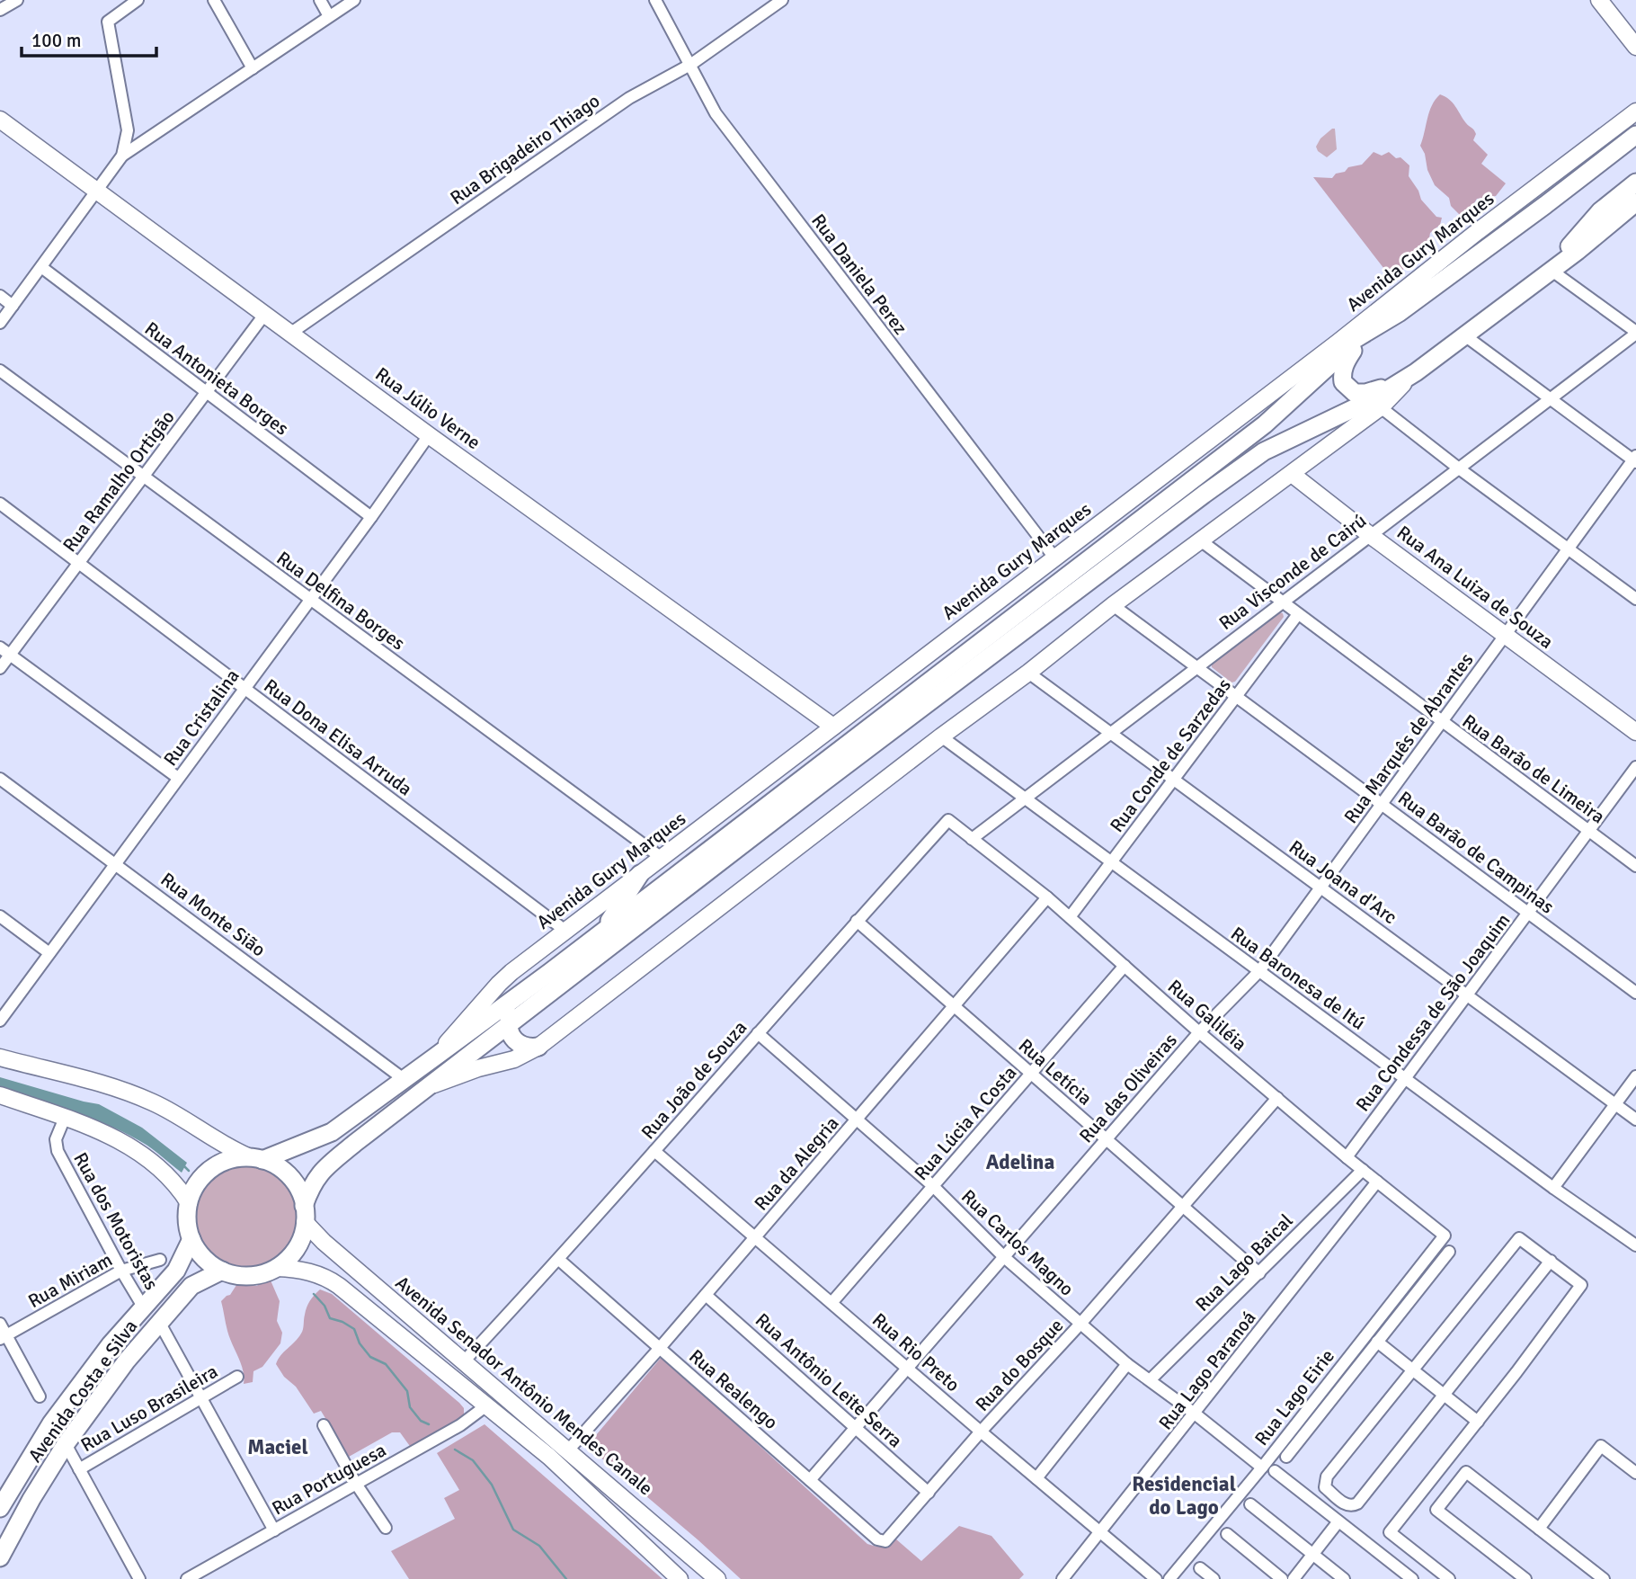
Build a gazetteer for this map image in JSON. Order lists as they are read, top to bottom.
{
  "streets": {
    "main road": [
      "Avenida Gury Marques",
      "Rua Júlio Verne",
      "Rua Ana Luiza de Souza",
      "Avenida Senador Antônio Mendes Canale",
      "Avenida Costa e Silva"
    ],
    "street": [
      "Rua Brigadeiro Thiago",
      "Rua Daniela Perez",
      "Rua Antonieta Borges",
      "Rua Ramalho Ortigão",
      "Rua Visconde de Cairú",
      "Rua Delfina Borges",
      "Rua Cristalina",
      "Rua Dona Elisa Arruda",
      "Rua Marquês de Abrantes",
      "Rua Conde de Sarzedas",
      "Rua Barão de Limeira",
      "Rua Barão de Campinas",
      "Rua Joana d'Arc",
      "Rua Monte Sião",
      "Rua Baronesa de Itú",
      "Rua Condessa de São Joaquim",
      "Rua Galiléia",
      "Rua Letícia",
      "Rua João de Souza",
      "Rua das Oliveiras",
      "Rua Lúcia A Costa",
      "Rua da Alegria",
      "Rua dos Motoristas",
      "Rua Carlos Magno",
      "Rua Lago Baical",
      "Rua Miriam",
      "Rua Rio Preto",
      "Rua do Bosque",
      "Rua Lago Paranoá",
      "Rua Antônio Leite Serra",
      "Rua Realengo",
      "Rua Lago Eirie",
      "Rua Luso Brasileira",
      "Rua Portuguesa"
    ]
  },
  "crossings": [
    ["Rua Brigadeiro Thiago", "Rua Daniela Perez"],
    ["Rua Brigadeiro Thiago", "Rua Júlio Verne"],
    ["Avenida Gury Marques", "Rua Daniela Perez"],
    ["Avenida Gury Marques", "Rua Júlio Verne"],
    ["Avenida Gury Marques", "Rua Delfina Borges"],
    ["Avenida Gury Marques", "Rua Dona Elisa Arruda"],
    ["Avenida Gury Marques", "Rua Monte Sião"],
    ["Avenida Gury Marques", "Avenida Senador Antônio Mendes Canale"],
    ["Avenida Gury Marques", "Avenida Costa e Silva"],
    ["Rua Antonieta Borges", "Rua Ramalho Ortigão"],
    ["Rua Antonieta Borges", "Rua Cristalina"],
    ["Rua Júlio Verne", "Rua Ramalho Ortigão"],
    ["Rua Júlio Verne", "Rua Cristalina"],
    ["Rua Ramalho Ortigão", "Rua Delfina Borges"],
    ["Rua Ramalho Ortigão", "Rua Dona Elisa Arruda"],
    ["Rua Visconde de Cairú", "Rua Ana Luiza de Souza"],
    ["Rua Visconde de Cairú", "Rua Barão de Limeira"],
    ["Rua Visconde de Cairú", "Rua Barão de Campinas"],
    ["Rua Visconde de Cairú", "Rua Joana d'Arc"],
    ["Rua Visconde de Cairú", "Rua Baronesa de Itú"],
    ["Rua Visconde de Cairú", "Rua Galiléia"],
    ["Rua Ana Luiza de Souza", "Rua Marquês de Abrantes"],
    ["Rua Delfina Borges", "Rua Cristalina"],
    ["Rua Cristalina", "Rua Dona Elisa Arruda"],
    ["Rua Cristalina", "Rua Monte Sião"],
    ["Rua Marquês de Abrantes", "Rua Barão de Limeira"],
    ["Rua Marquês de Abrantes", "Rua Barão de Campinas"],
    ["Rua Marquês de Abrantes", "Rua Joana d'Arc"],
    ["Rua Marquês de Abrantes", "Rua Baronesa de Itú"],
    ["Rua Marquês de Abrantes", "Rua Galiléia"],
    ["Rua Marquês de Abrantes", "Rua das Oliveiras"],
    ["Rua Conde de Sarzedas", "Rua Barão de Limeira"],
    ["Rua Conde de Sarzedas", "Rua Barão de Campinas"],
    ["Rua Conde de Sarzedas", "Rua Joana d'Arc"],
    ["Rua Conde de Sarzedas", "Rua Baronesa de Itú"],
    ["Rua Conde de Sarzedas", "Rua Galiléia"],
    ["Rua Barão de Limeira", "Rua Condessa de São Joaquim"],
    ["Rua Barão de Campinas", "Rua Condessa de São Joaquim"],
    ["Rua Joana d'Arc", "Rua Condessa de São Joaquim"],
    ["Rua Baronesa de Itú", "Rua Condessa de São Joaquim"],
    ["Rua Condessa de São Joaquim", "Rua Galiléia"],
    ["Rua Galiléia", "Rua João de Souza"],
    ["Rua Galiléia", "Rua das Oliveiras"],
    ["Rua Galiléia", "Rua Lúcia A Costa"],
    ["Rua Galiléia", "Rua da Alegria"],
    ["Rua Galiléia", "Rua Lago Baical"],
    ["Rua Galiléia", "Rua do Bosque"],
    ["Rua Galiléia", "Rua Lago Paranoá"],
    ["Rua Galiléia", "Rua Lago Eirie"],
    ["Rua Letícia", "Rua João de Souza"],
    ["Rua Letícia", "Rua das Oliveiras"],
    ["Rua Letícia", "Rua Lúcia A Costa"],
    ["Rua Letícia", "Rua da Alegria"],
    ["Rua Letícia", "Rua Lago Baical"],
    ["Rua Letícia", "Rua do Bosque"],
    ["Rua João de Souza", "Rua Carlos Magno"],
    ["Rua João de Souza", "Rua Rio Preto"],
    ["Rua João de Souza", "Avenida Senador Antônio Mendes Canale"],
    ["Rua João de Souza", "Rua Realengo"],
    ["Rua das Oliveiras", "Rua Carlos Magno"],
    ["Rua das Oliveiras", "Rua Rio Preto"],
    ["Rua das Oliveiras", "Rua Antônio Leite Serra"],
    ["Rua das Oliveiras", "Rua Realengo"],
    ["Rua Lúcia A Costa", "Rua Carlos Magno"],
    ["Rua Lúcia A Costa", "Rua Rio Preto"],
    ["Rua da Alegria", "Rua Carlos Magno"],
    ["Rua da Alegria", "Rua Rio Preto"],
    ["Rua da Alegria", "Rua Antônio Leite Serra"],
    ["Rua da Alegria", "Avenida Senador Antônio Mendes Canale"],
    ["Rua da Alegria", "Rua Realengo"],
    ["Rua dos Motoristas", "Rua Miriam"],
    ["Rua dos Motoristas", "Avenida Costa e Silva"],
    ["Rua Carlos Magno", "Rua Lago Baical"],
    ["Rua Carlos Magno", "Rua do Bosque"],
    ["Rua Carlos Magno", "Rua Lago Paranoá"],
    ["Rua Carlos Magno", "Rua Lago Eirie"],
    ["Rua Rio Preto", "Rua do Bosque"],
    ["Rua Rio Preto", "Rua Lago Paranoá"],
    ["Rua do Bosque", "Rua Antônio Leite Serra"],
    ["Rua do Bosque", "Rua Realengo"],
    ["Avenida Senador Antônio Mendes Canale", "Avenida Costa e Silva"],
    ["Avenida Senador Antônio Mendes Canale", "Rua Portuguesa"]
  ],
  "districts": ["Adelina", "Maciel", "Residencial do Lago"],
  "scale_bar": "100 m"
}
